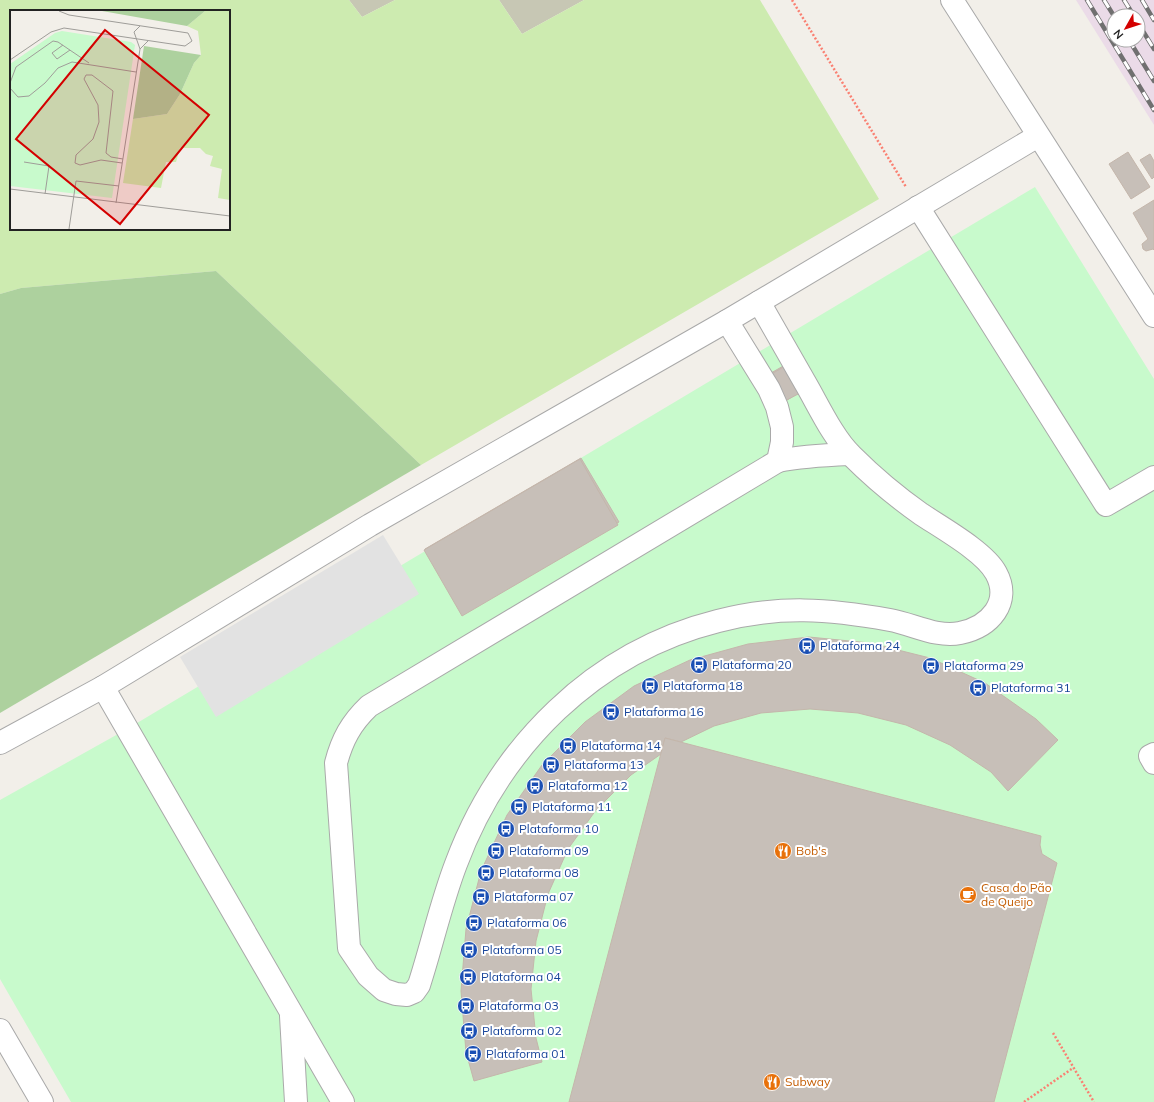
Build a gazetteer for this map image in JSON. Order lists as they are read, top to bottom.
{
  "places": {
    "bus stop": [
      "Plataforma 24",
      "Plataforma 20",
      "Plataforma 29",
      "Plataforma 18",
      "Plataforma 31",
      "Plataforma 16",
      "Plataforma 14",
      "Plataforma 13",
      "Plataforma 12",
      "Plataforma 11",
      "Plataforma 10",
      "Plataforma 09",
      "Plataforma 08",
      "Plataforma 07",
      "Plataforma 06",
      "Plataforma 05",
      "Plataforma 04",
      "Plataforma 03",
      "Plataforma 02",
      "Plataforma 01"
    ],
    "restaurant": ["Bob's", "Subway"],
    "cafe": ["Casa do Pão de Queijo"]
  },
  "north": "bottom left"
}
